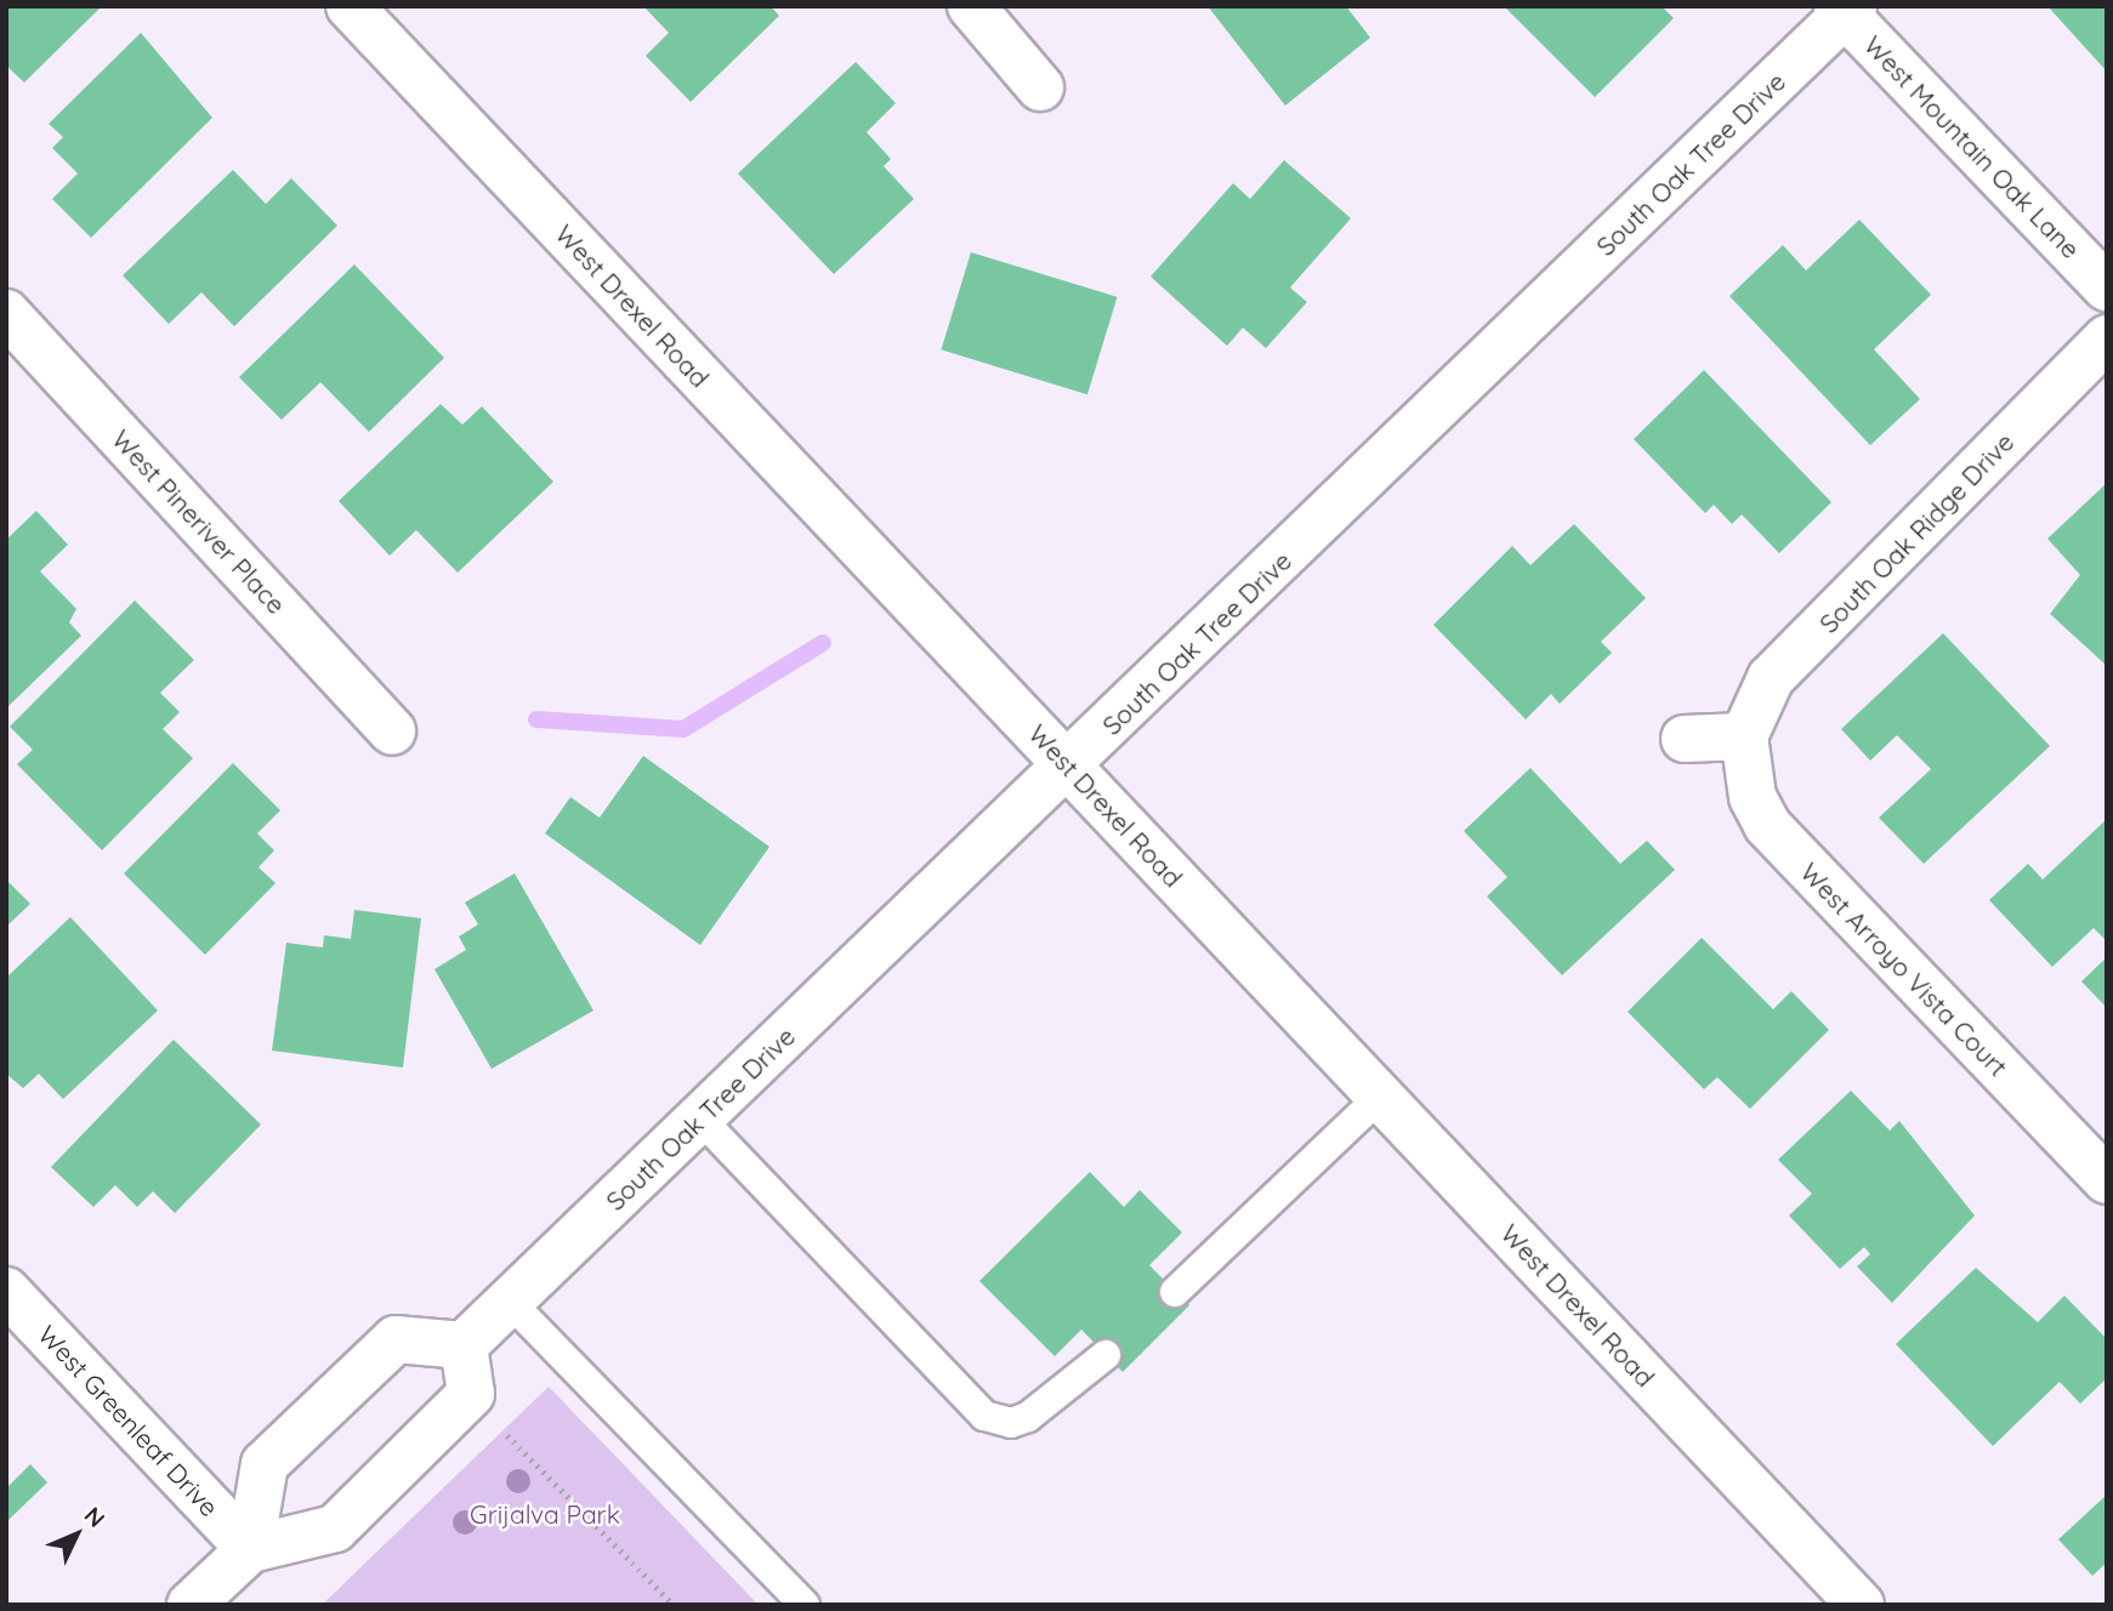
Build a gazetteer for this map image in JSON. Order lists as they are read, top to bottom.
{
  "streets": {
    "street": [
      "West Mountain Oak Lane",
      "South Oak Tree Drive",
      "West Drexel Road",
      "West Pineriver Place",
      "South Oak Ridge Drive",
      "West Arroyo Vista Court",
      "West Greenleaf Drive"
    ]
  },
  "crossings": [
    ["West Mountain Oak Lane", "South Oak Tree Drive"],
    ["South Oak Tree Drive", "West Drexel Road"],
    ["South Oak Ridge Drive", "West Arroyo Vista Court"]
  ],
  "parks": ["Grijalva Park"],
  "north": "top right"
}
